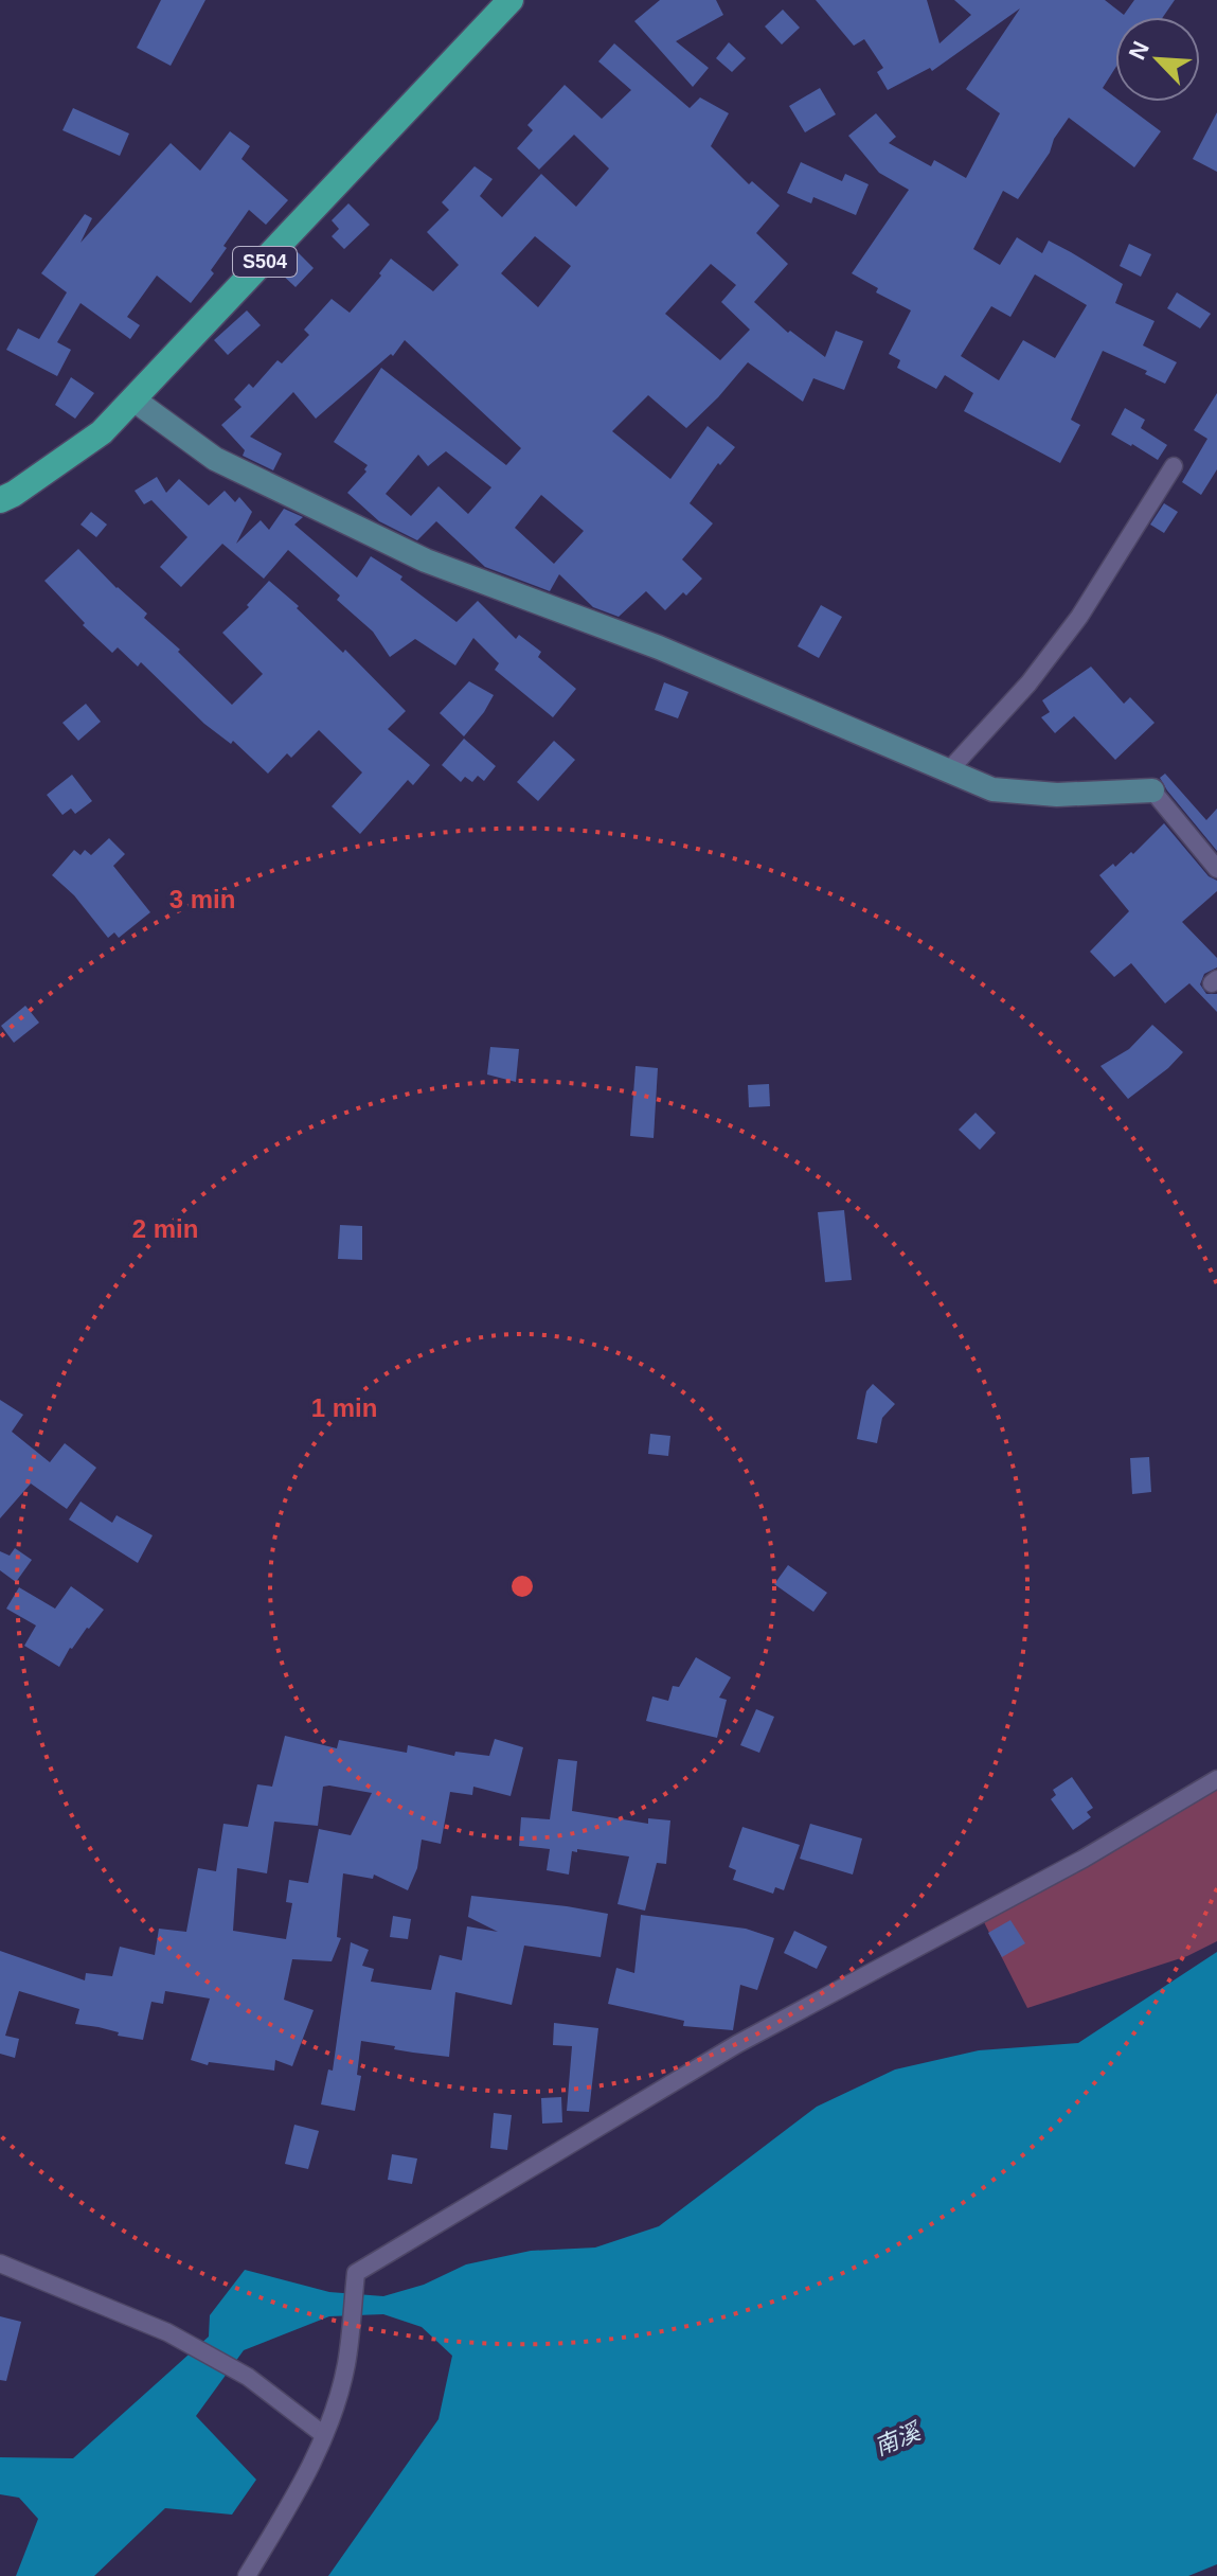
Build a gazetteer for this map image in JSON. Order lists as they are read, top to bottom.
{
  "streets": {
    "main road": ["S504"]
  },
  "water": ["南溪"],
  "north": "top left",
  "rings": ["3 min", "2 min", "1 min"]
}
